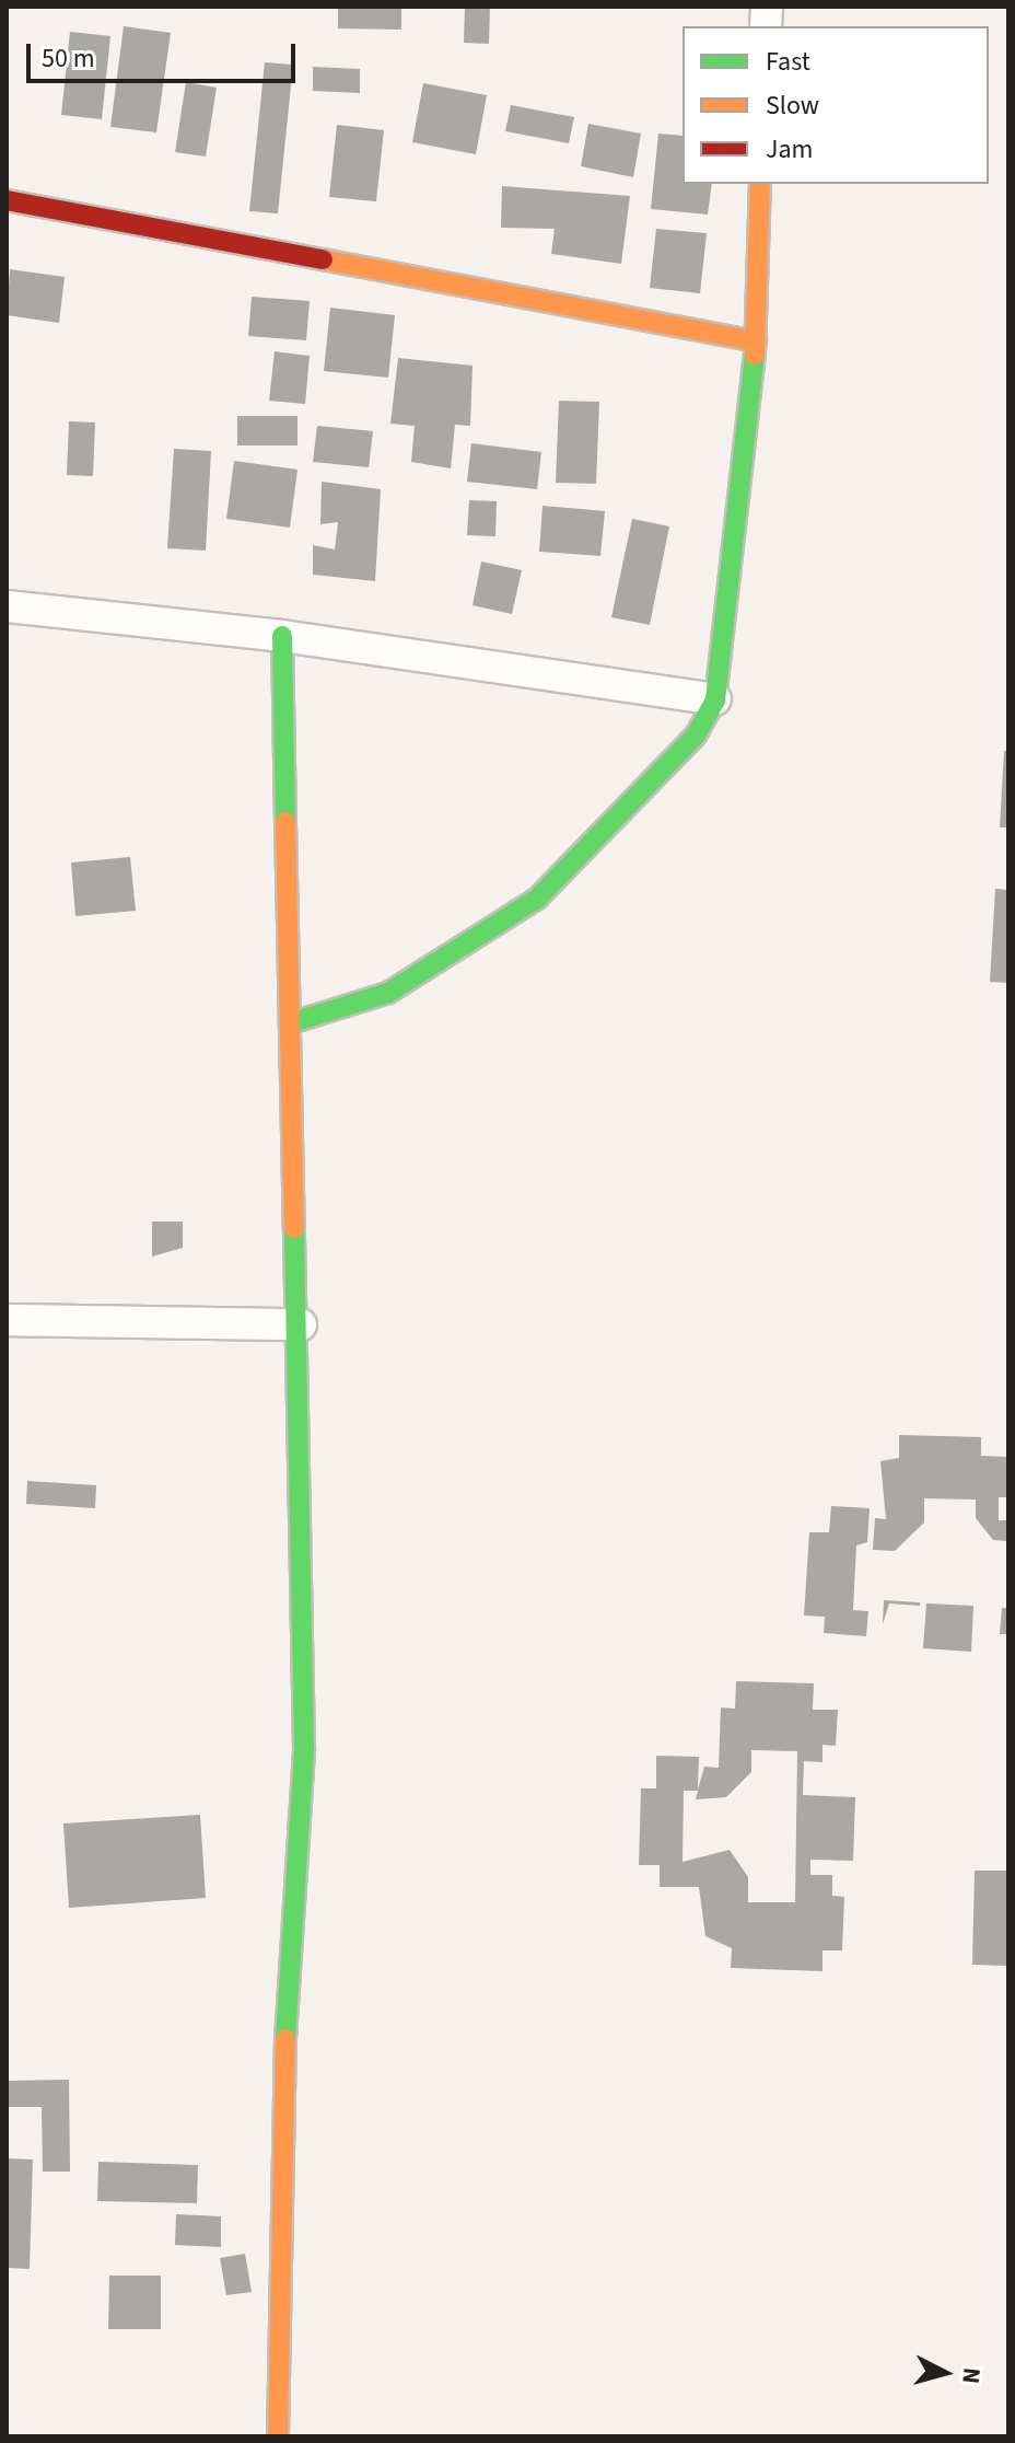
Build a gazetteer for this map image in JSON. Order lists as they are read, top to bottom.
{
  "legend": ["Fast", "Slow", "Jam"],
  "scale_bar": "50 m",
  "north": "right"
}
